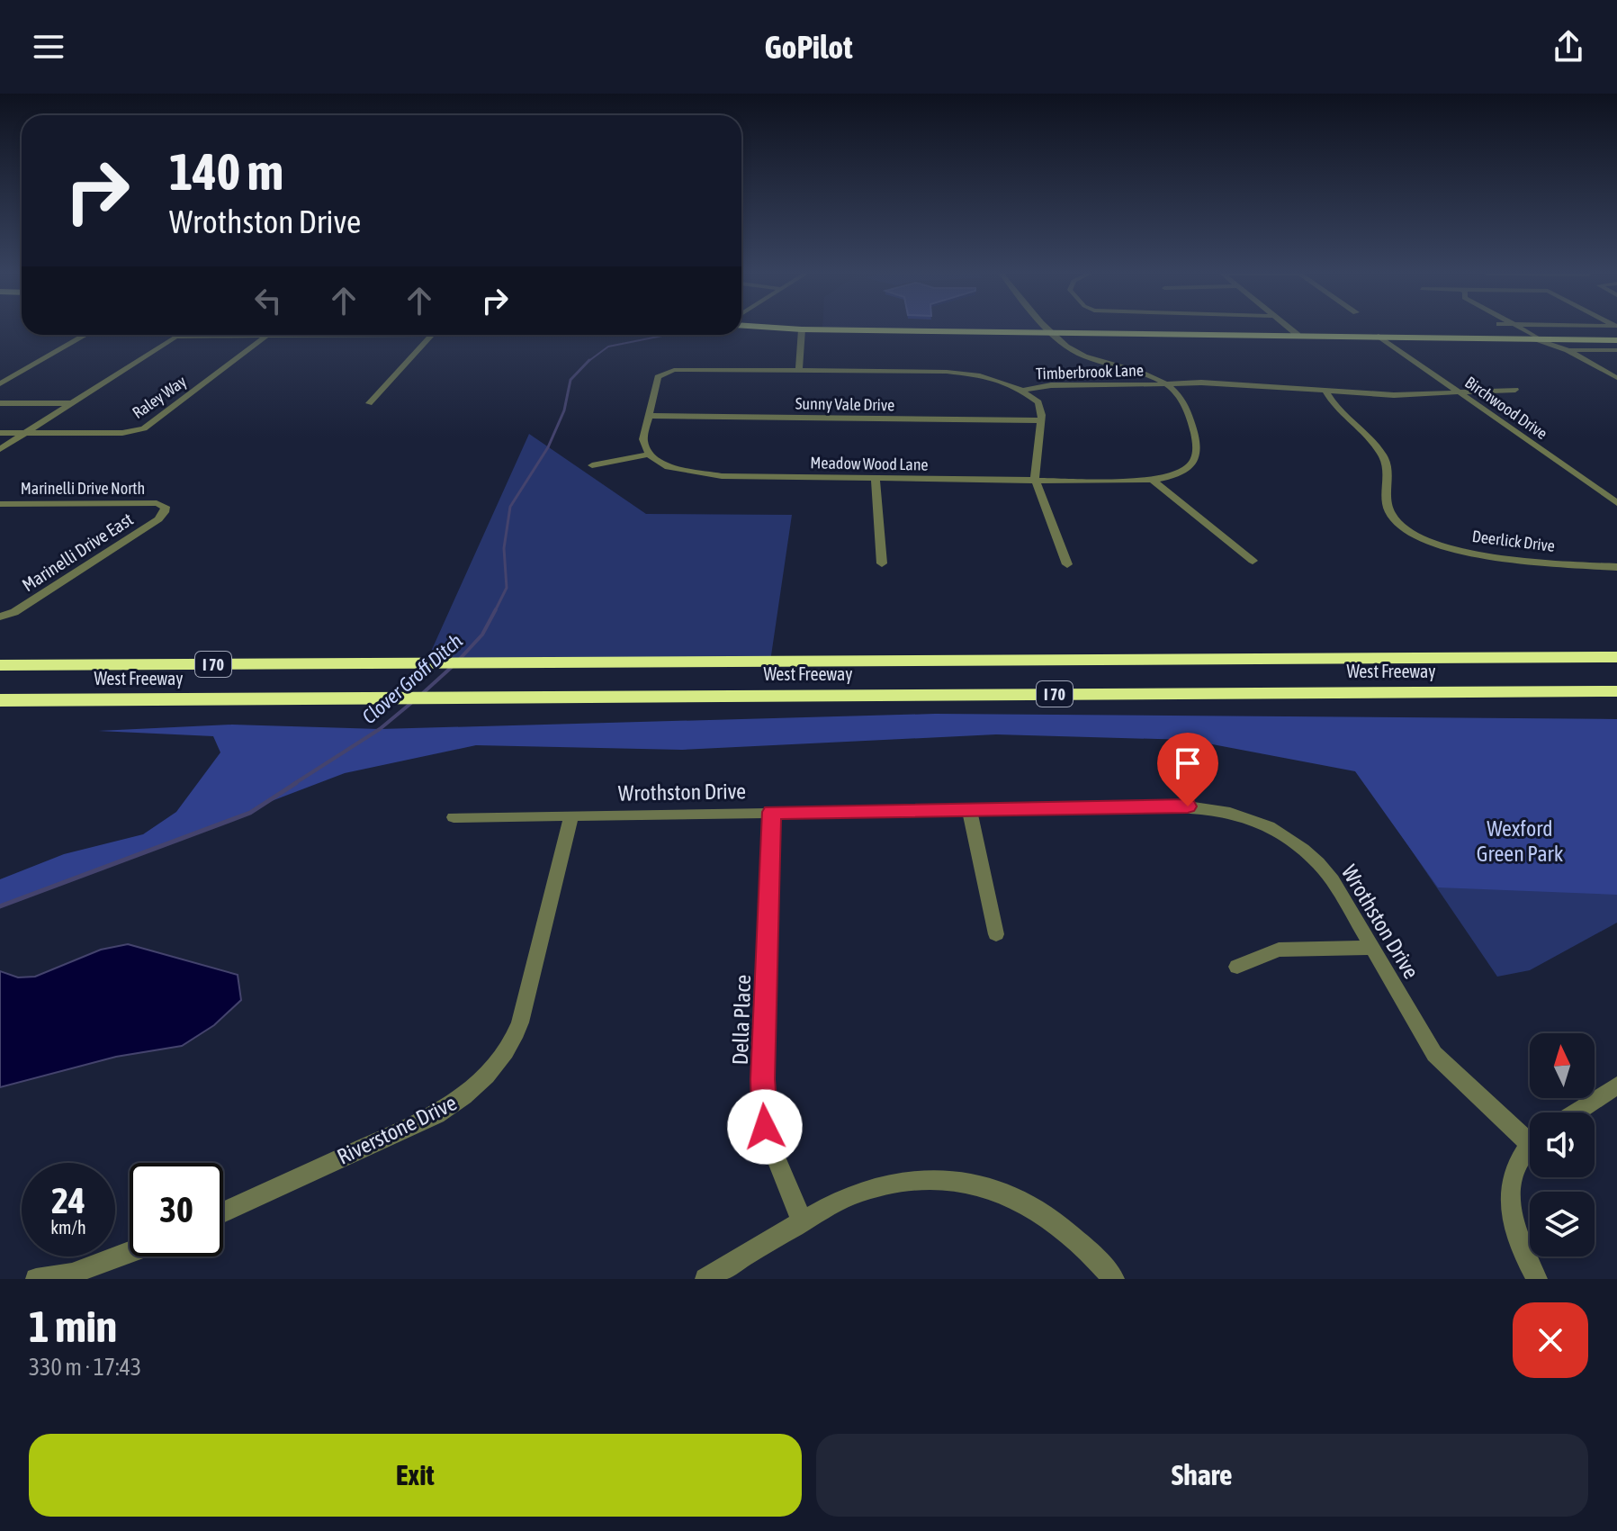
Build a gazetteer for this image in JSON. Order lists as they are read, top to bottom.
{
  "streets": {
    "highway": ["I 70", "West Freeway"],
    "street": [
      "Timberbrook Lane",
      "Raley Way",
      "Sunny Vale Drive",
      "Birchwood Drive",
      "Meadow Wood Lane",
      "Marinelli Drive North",
      "Deerlick Drive",
      "Marinelli Drive East",
      "Wrothston Drive",
      "Della Place",
      "Riverstone Drive"
    ]
  },
  "crossings": [
    ["Timberbrook Lane", "Sunny Vale Drive"],
    ["Timberbrook Lane", "Birchwood Drive"],
    ["Timberbrook Lane", "Meadow Wood Lane"],
    ["Timberbrook Lane", "Deerlick Drive"],
    ["Marinelli Drive North", "Marinelli Drive East"],
    ["Wrothston Drive", "Della Place"],
    ["Wrothston Drive", "Riverstone Drive"]
  ],
  "water": ["Clover Groff Ditch"],
  "parks": ["Wexford Green Park"],
  "north": "top",
  "page": {
    "header": "GoPilot",
    "turn": ["140 m", "Wrothston Drive"],
    "speed": "24 km/h",
    "limit": "30",
    "heading": ["1 min", "330 m · 17:43"],
    "buttons": ["Exit", "Share"]
  }
}
